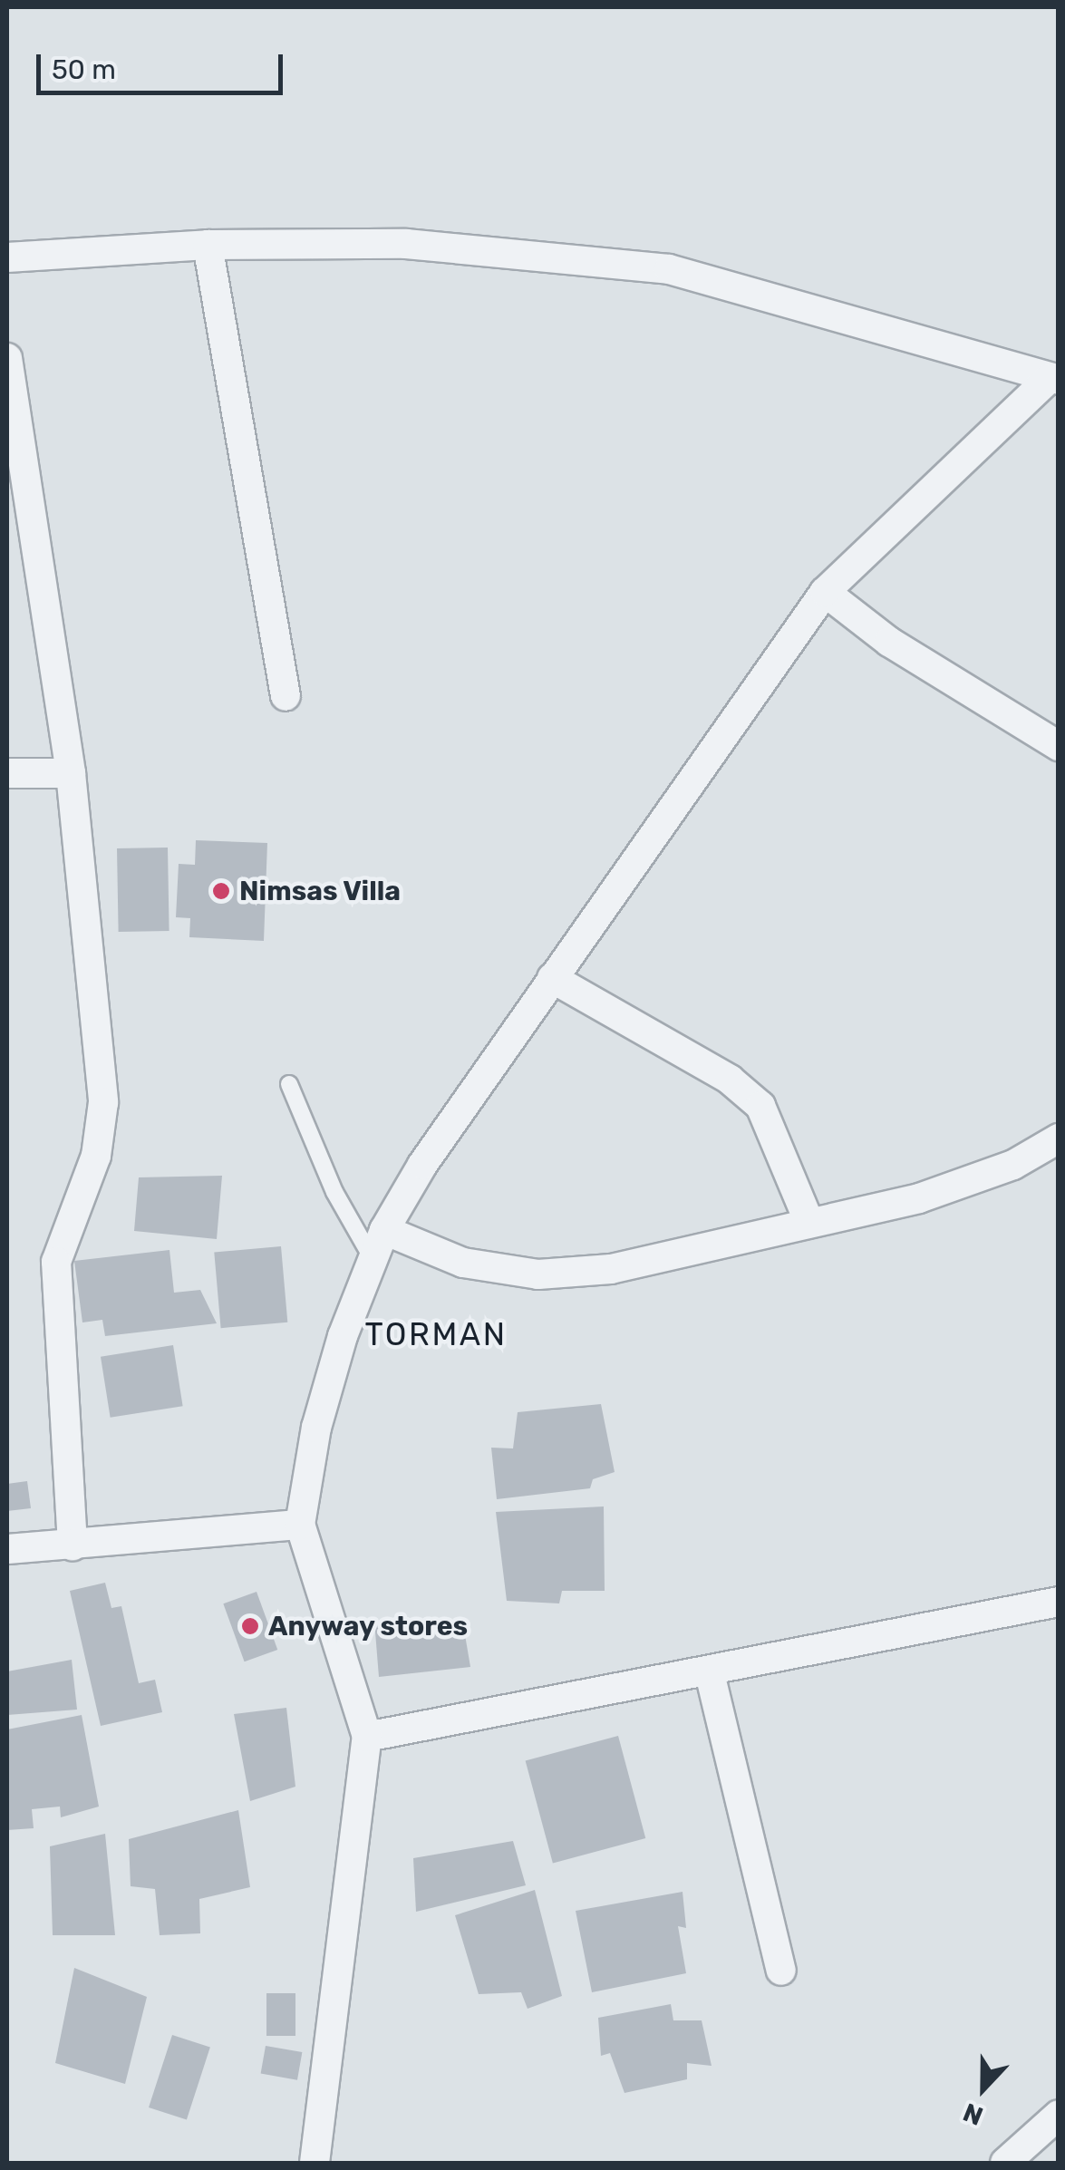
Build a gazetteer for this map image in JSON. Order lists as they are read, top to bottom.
{
  "districts": ["TORMAN"],
  "places": ["Nimsas Villa", "Anyway stores"],
  "scale_bar": "50 m",
  "north": "bottom"
}
